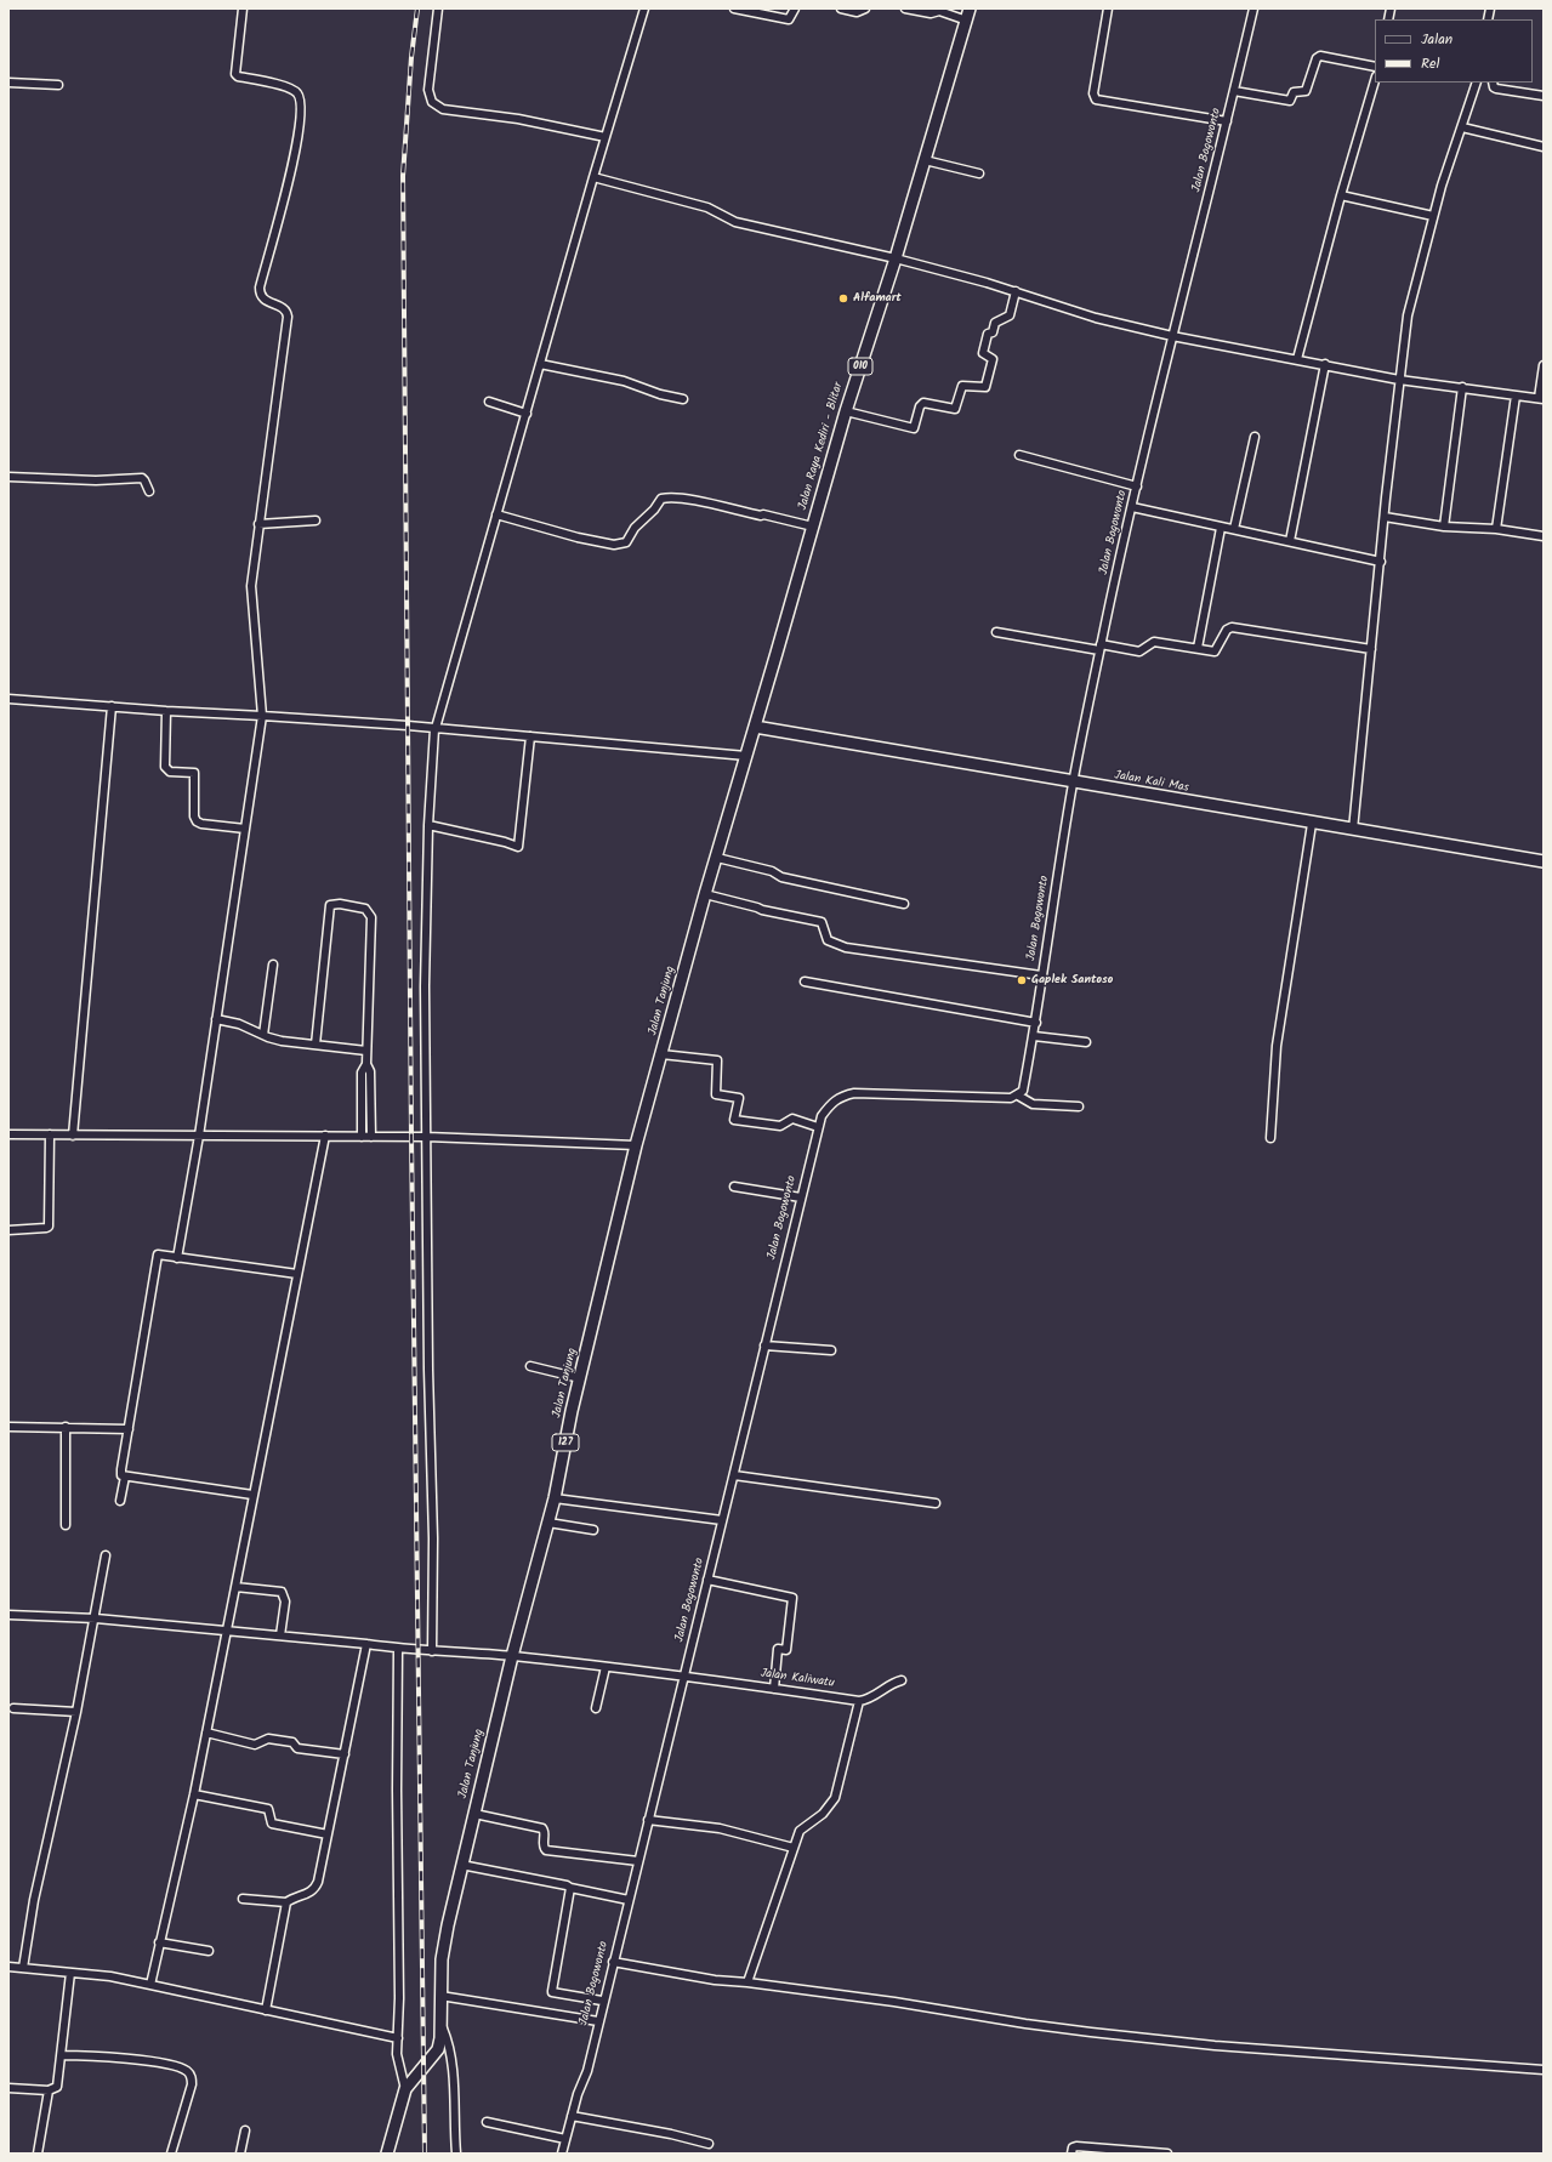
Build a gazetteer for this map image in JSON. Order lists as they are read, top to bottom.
{
  "streets": {
    "main road": [
      "010",
      "Jalan Raya Kediri - Blitar",
      "Jalan Kali Mas",
      "Jalan Tanjung",
      "127"
    ],
    "street": ["Jalan Bogowonto", "Jalan Kaliwatu"]
  },
  "crossings": [
    ["Jalan Bogowonto", "Jalan Kali Mas"],
    ["Jalan Bogowonto", "Jalan Kaliwatu"],
    ["Jalan Raya Kediri - Blitar", "Jalan Kali Mas"],
    ["Jalan Raya Kediri - Blitar", "Jalan Tanjung"],
    ["Jalan Kali Mas", "Jalan Tanjung"]
  ],
  "places": ["Alfamart", "Gaplek Santoso"],
  "legend": ["Jalan", "Rel"]
}
